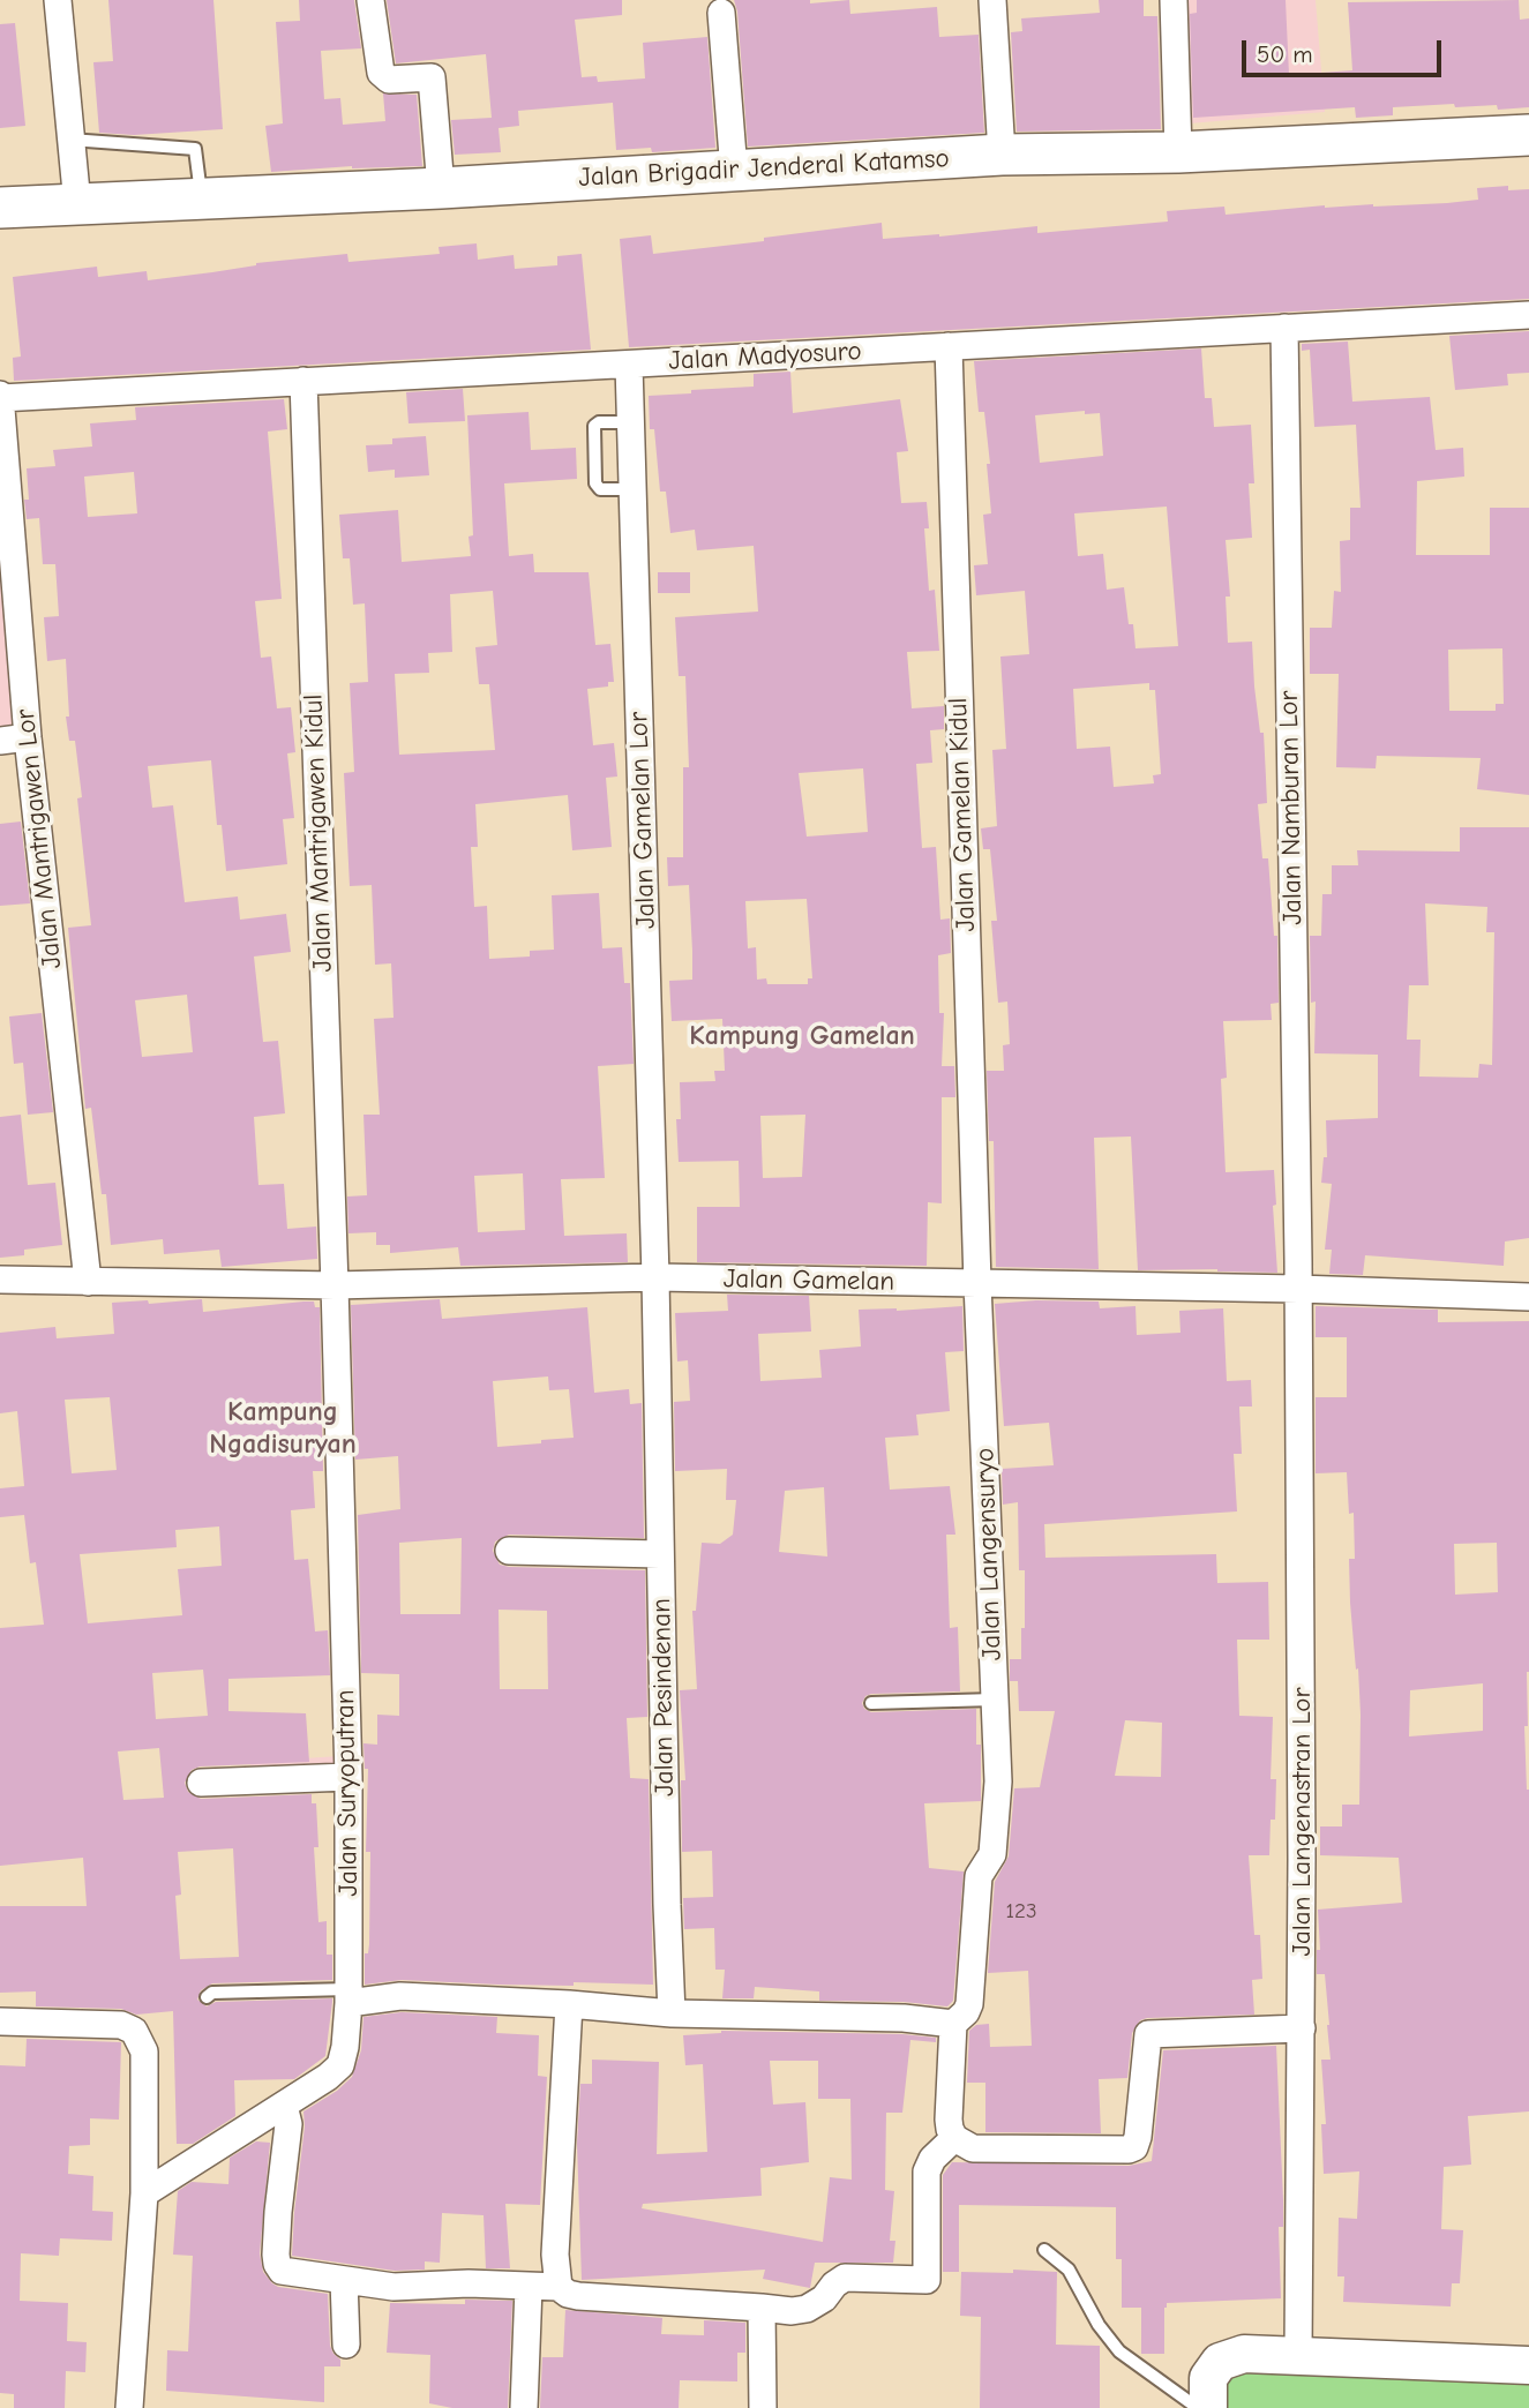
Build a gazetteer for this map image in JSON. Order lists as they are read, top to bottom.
{
  "streets": {
    "main road": ["Jalan Brigadir Jenderal Katamso"],
    "street": [
      "Jalan Madyosuro",
      "Jalan Namburan Lor",
      "Jalan Gamelan Kidul",
      "Jalan Gamelan Lor",
      "Jalan Mantrigawen Kidul",
      "Jalan Mantrigawen Lor",
      "Jalan Gamelan",
      "Jalan Langensuryo",
      "Jalan Pesindenan",
      "Jalan Suryoputran",
      "Jalan Langenastran Lor"
    ]
  },
  "crossings": [
    ["Jalan Madyosuro", "Jalan Namburan Lor"],
    ["Jalan Madyosuro", "Jalan Gamelan Kidul"],
    ["Jalan Madyosuro", "Jalan Gamelan Lor"],
    ["Jalan Madyosuro", "Jalan Mantrigawen Kidul"],
    ["Jalan Madyosuro", "Jalan Mantrigawen Lor"],
    ["Jalan Namburan Lor", "Jalan Gamelan"],
    ["Jalan Namburan Lor", "Jalan Langenastran Lor"],
    ["Jalan Gamelan Kidul", "Jalan Gamelan"],
    ["Jalan Gamelan Kidul", "Jalan Langensuryo"],
    ["Jalan Gamelan Lor", "Jalan Gamelan"],
    ["Jalan Gamelan Lor", "Jalan Pesindenan"],
    ["Jalan Mantrigawen Kidul", "Jalan Gamelan"],
    ["Jalan Mantrigawen Kidul", "Jalan Suryoputran"],
    ["Jalan Mantrigawen Lor", "Jalan Gamelan"],
    ["Jalan Gamelan", "Jalan Langensuryo"],
    ["Jalan Gamelan", "Jalan Pesindenan"],
    ["Jalan Gamelan", "Jalan Suryoputran"],
    ["Jalan Gamelan", "Jalan Langenastran Lor"]
  ],
  "districts": ["Kampung Gamelan", "Kampung Ngadisuryan"],
  "house_numbers": ["123"],
  "scale_bar": "50 m"
}
